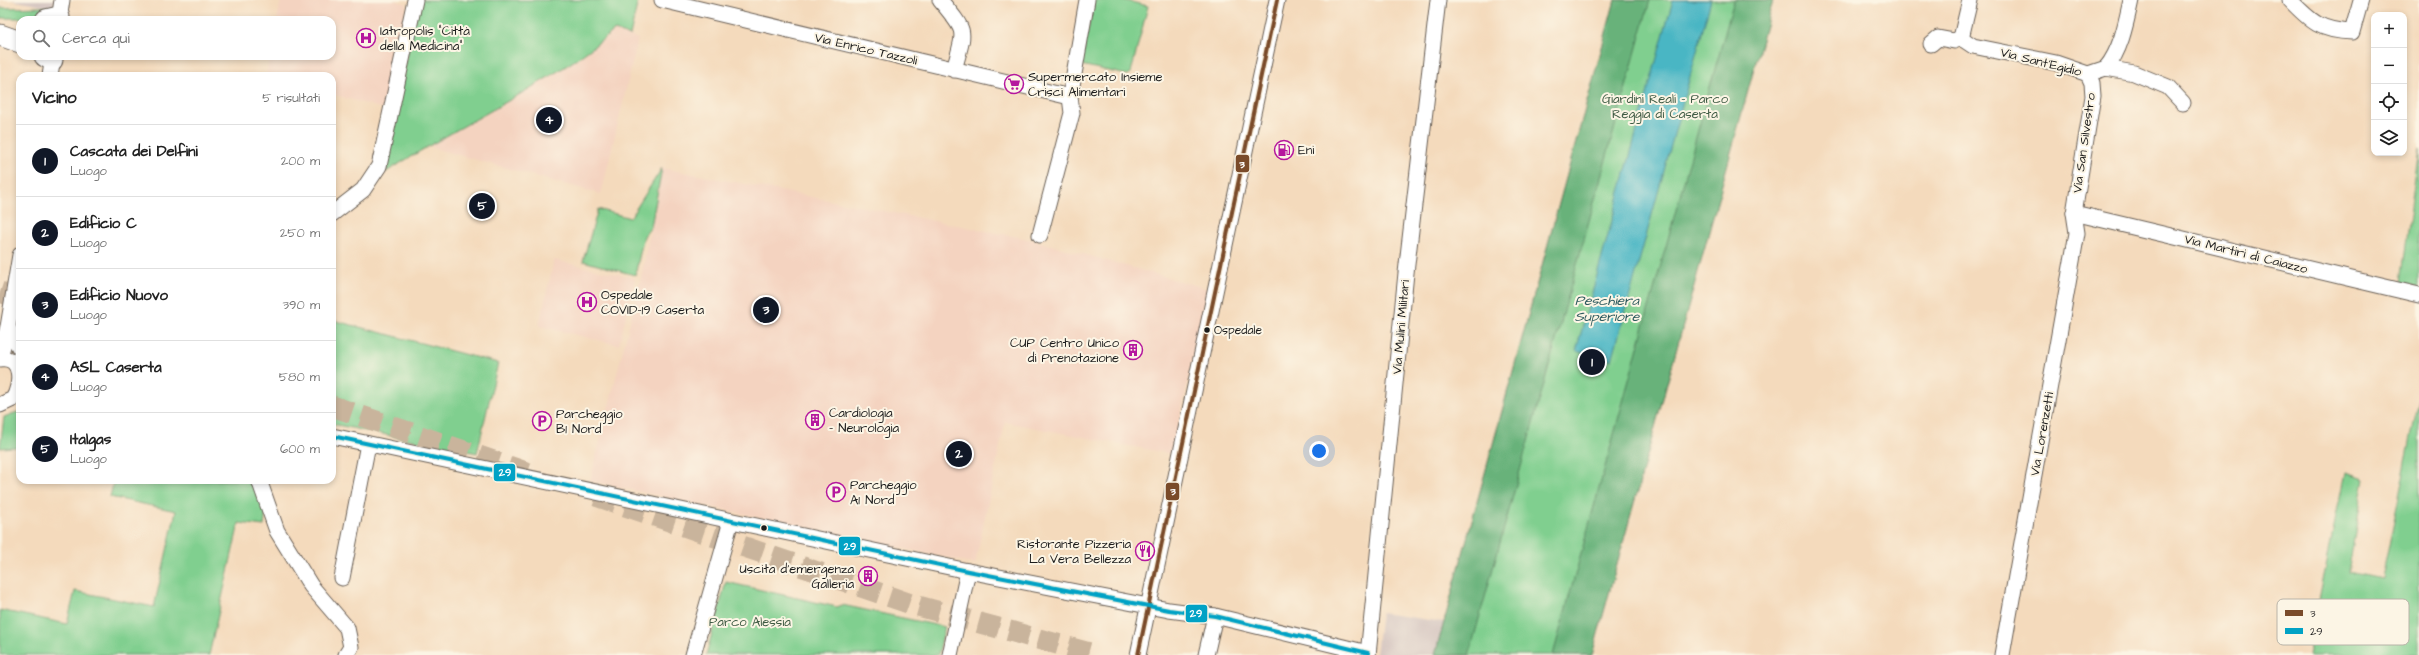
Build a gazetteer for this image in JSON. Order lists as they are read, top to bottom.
{
  "streets": {
    "street": [
      "Via Enrico Tazzoli",
      "Via Sant'Egidio",
      "Via San Silvestro",
      "Via Martiri di Caiazzo",
      "Via Mulini Militari",
      "Via Lorenzetti"
    ]
  },
  "crossings": [
    ["Via Sant'Egidio", "Via San Silvestro"],
    ["Via San Silvestro", "Via Martiri di Caiazzo"],
    ["Via San Silvestro", "Via Lorenzetti"],
    ["Via Martiri di Caiazzo", "Via Lorenzetti"]
  ],
  "water": ["Peschiera Superiore"],
  "parks": ["Giardini Reali - Parco Reggia di Caserta", "Parco Alessia"],
  "places": {
    "hospital": ["Iatropolis \"Città della Medicina\"", "Ospedale COVID-19 Caserta"],
    "supermarket": ["Supermercato Insieme Crisci Alimentari"],
    "fuel station": ["Eni"],
    "other": ["Ospedale"],
    "building": ["CUP Centro Unico di Prenotazione", "Cardiologia - Neurologia", "Uscita d'emergenza Galleria"],
    "parking": ["Parcheggio B1 Nord", "Parcheggio A1 Nord"],
    "restaurant": ["Ristorante Pizzeria La Vera Bellezza"]
  },
  "lines": ["transit line 3", "transit line 29"],
  "legend": ["3", "29"],
  "page": {
    "map_buttons": ["+", "−"],
    "search": "Cerca qui",
    "heading": ["Vicino", "5 risultati"],
    "pins": [
      "4",
      "5",
      "3",
      "1",
      "2"
    ],
    "list": [
      {
        "mark": "1",
        "name": "Cascata dei Delfini",
        "note": "Luogo",
        "value": "200 m"
      },
      {
        "mark": "2",
        "name": "Edificio C",
        "note": "Luogo",
        "value": "250 m"
      },
      {
        "mark": "3",
        "name": "Edificio Nuovo",
        "note": "Luogo",
        "value": "390 m"
      },
      {
        "mark": "4",
        "name": "ASL Caserta",
        "note": "Luogo",
        "value": "580 m"
      },
      {
        "mark": "5",
        "name": "Italgas",
        "note": "Luogo",
        "value": "600 m"
      }
    ]
  }
}
